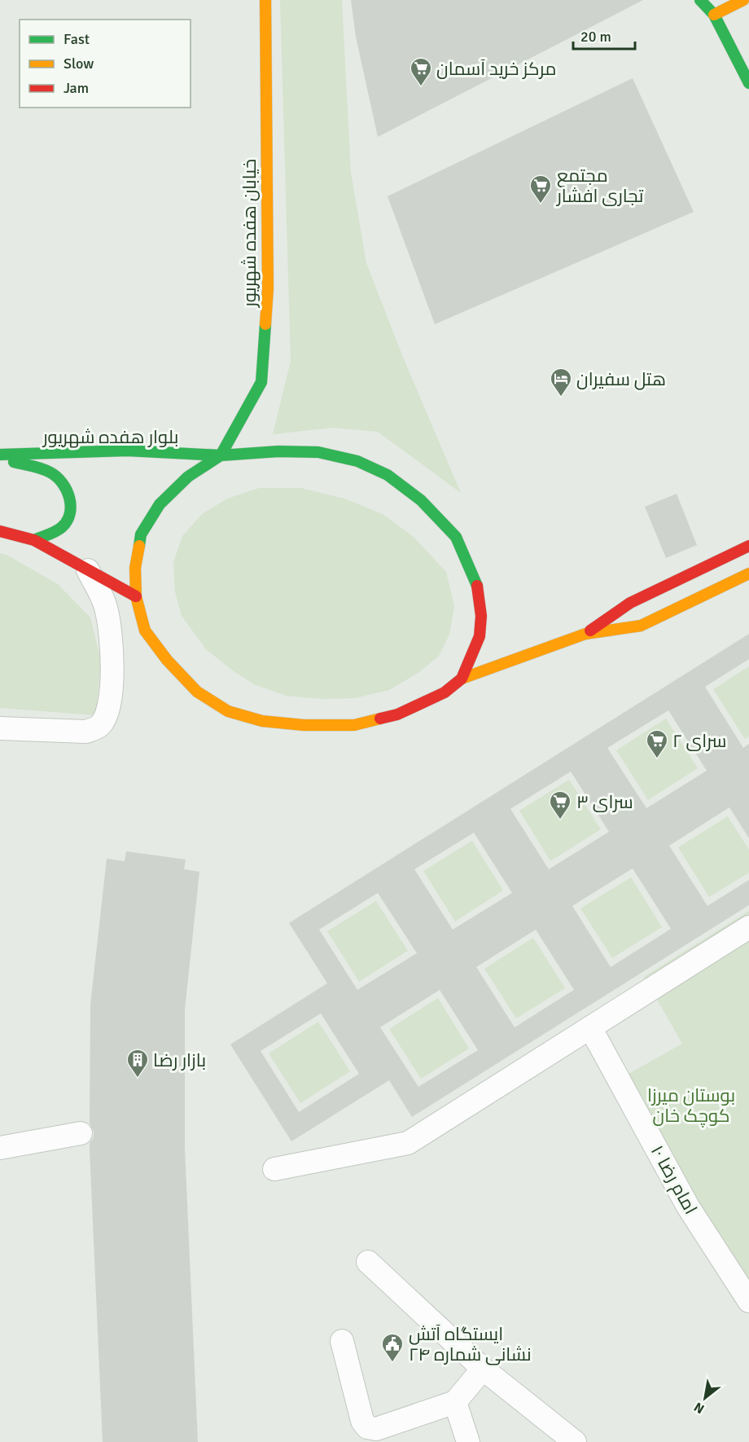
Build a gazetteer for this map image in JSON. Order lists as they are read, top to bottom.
{
  "streets": {
    "main road": ["خیابان هفده شهریور", "بلوار هفده شهریور"],
    "street": ["امام رضا ۱۰"]
  },
  "crossings": [
    ["خیابان هفده شهریور", "بلوار هفده شهریور"]
  ],
  "parks": ["بوستان میرزا کوچک خان"],
  "places": {
    "supermarket": [
      "مرکز خرید آسمان",
      "مجتمع تجاری افشار",
      "سرای ۲",
      "سرای ۳"
    ],
    "hotel": ["هتل سفیران"],
    "building": ["بازار رضا"],
    "public building": ["ایستگاه آتش نشانی شماره ۲۴"]
  },
  "legend": ["Fast", "Slow", "Jam"],
  "scale_bar": "20 m",
  "north": "bottom left"
}
